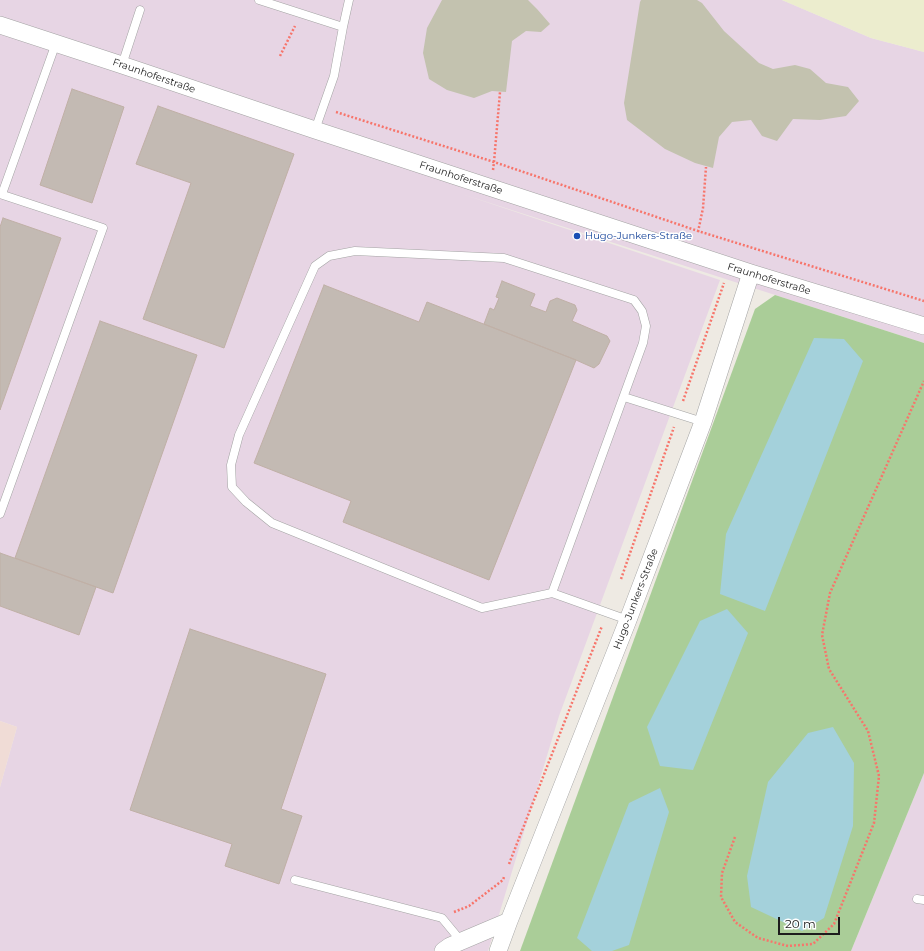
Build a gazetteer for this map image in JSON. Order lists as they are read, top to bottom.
{
  "streets": {
    "street": ["Fraunhoferstraße", "Hugo-Junkers-Straße"]
  },
  "crossings": [
    ["Fraunhoferstraße", "Hugo-Junkers-Straße"]
  ],
  "places": ["Hugo-Junkers-Straße"],
  "scale_bar": "20 m"
}
